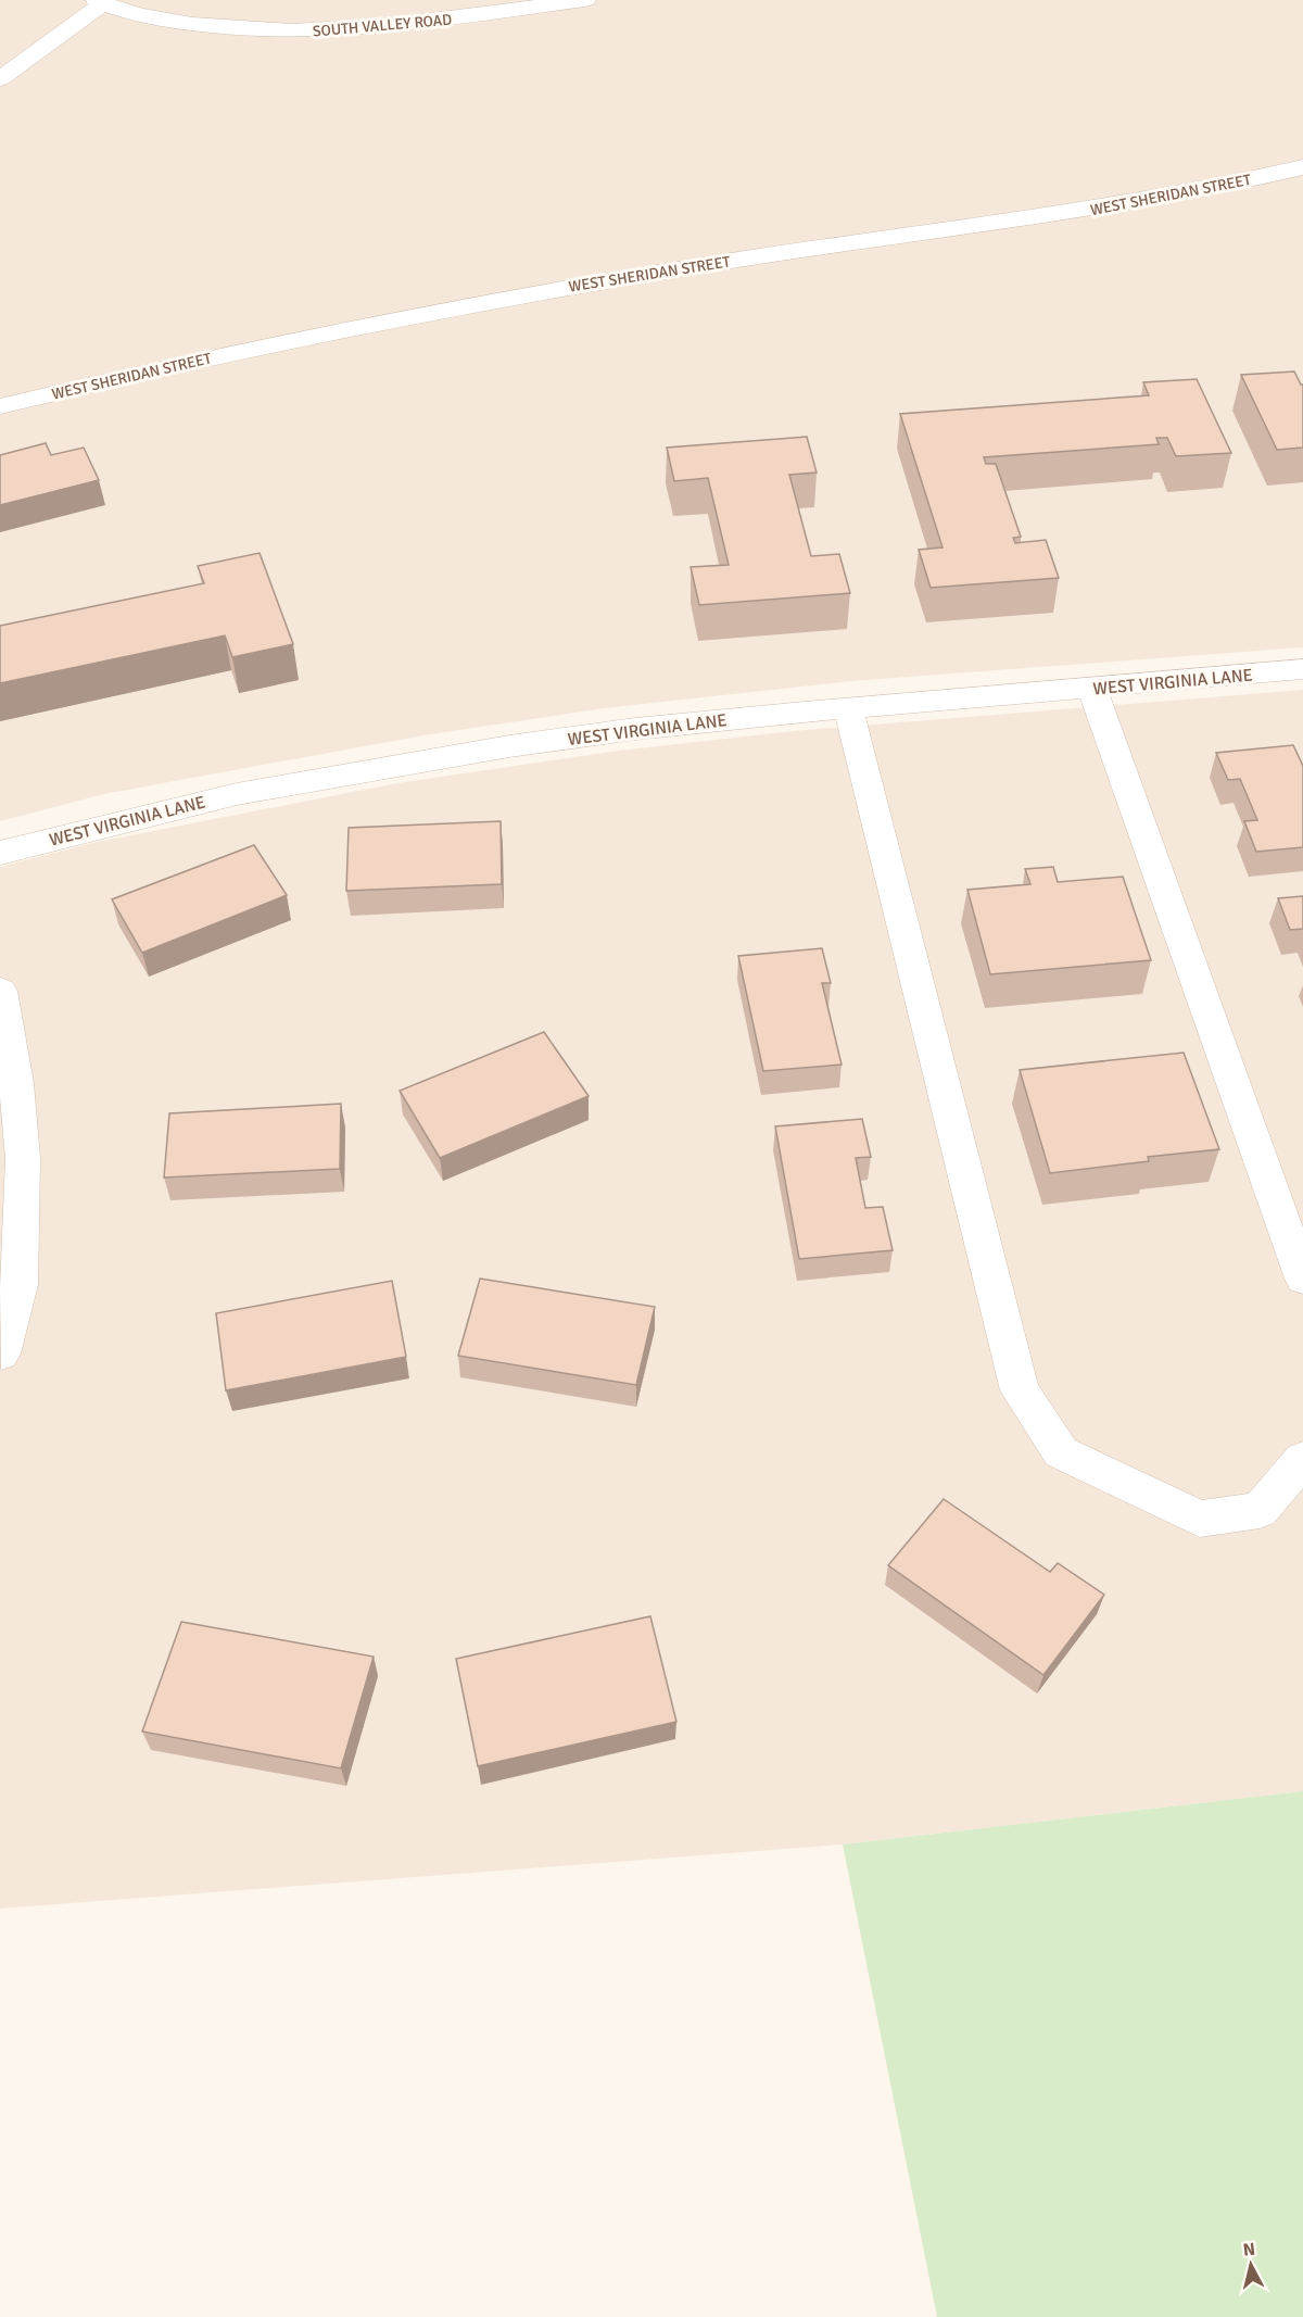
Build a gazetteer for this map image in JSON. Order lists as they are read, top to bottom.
{
  "streets": {
    "street": ["SOUTH VALLEY ROAD", "WEST SHERIDAN STREET", "WEST VIRGINIA LANE"]
  },
  "north": "top"
}
